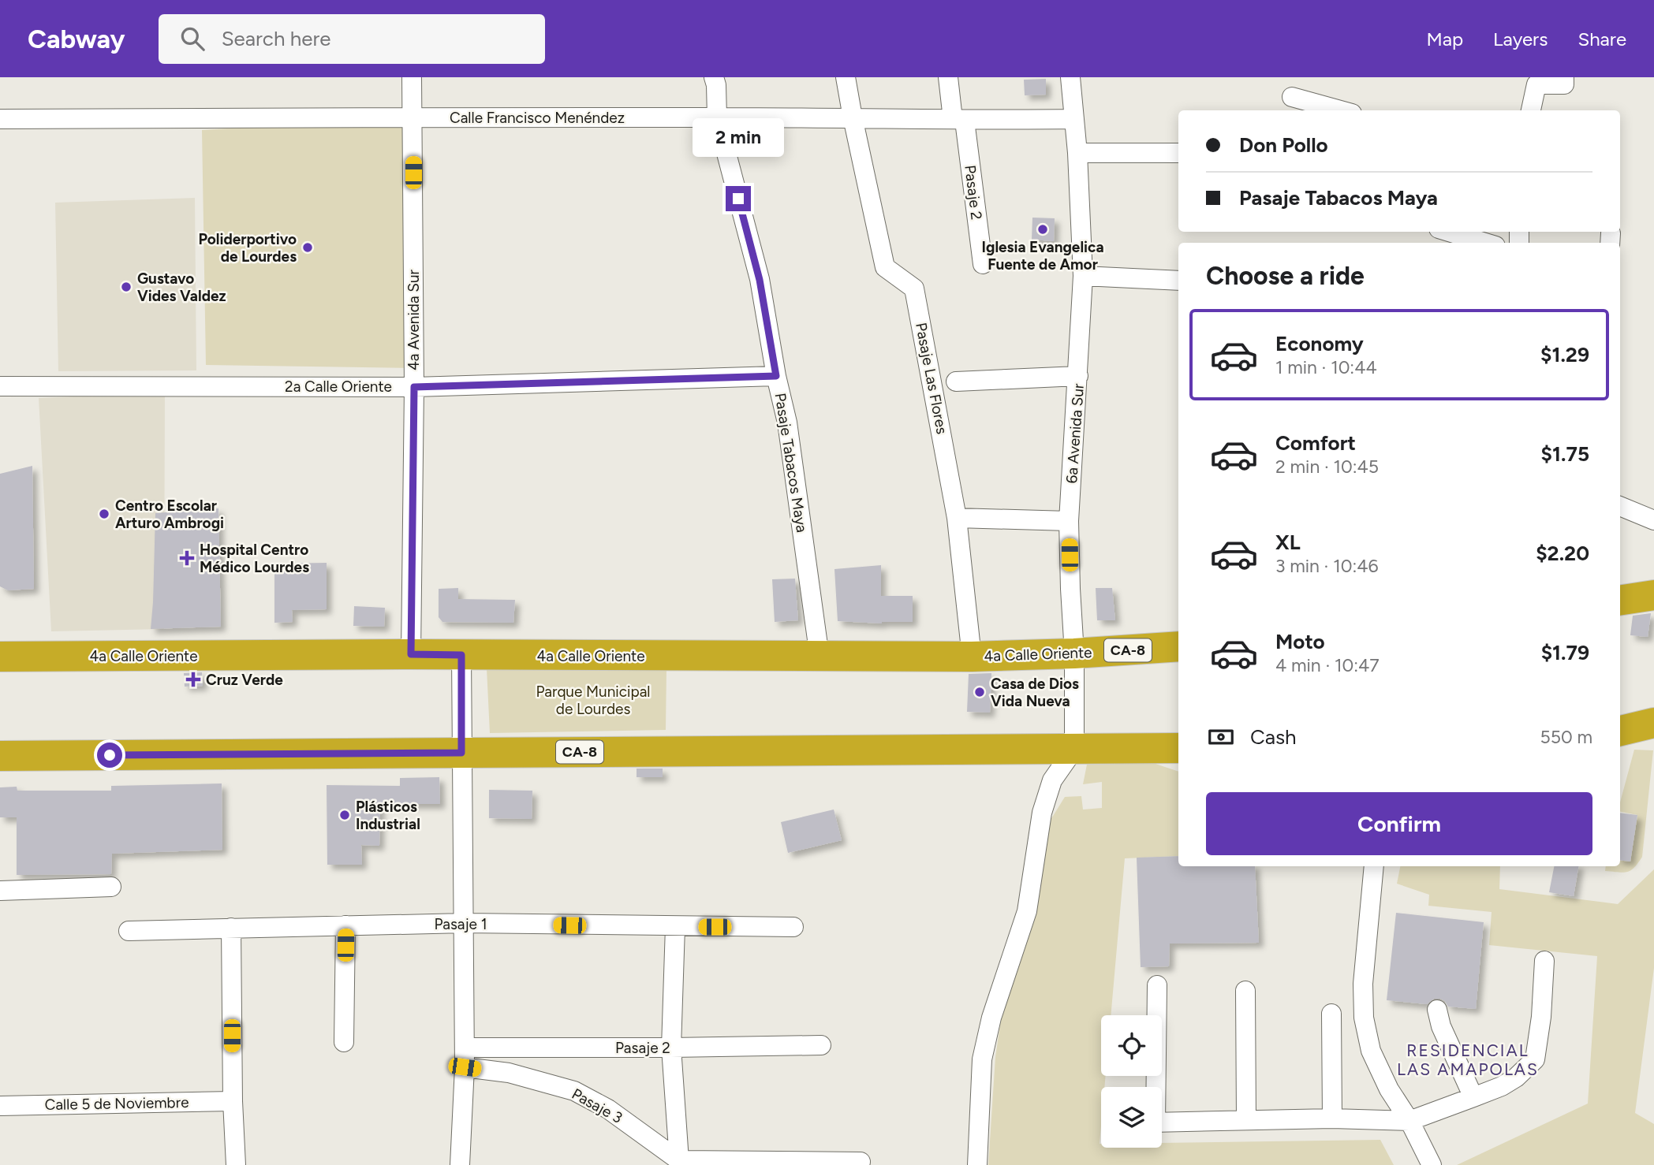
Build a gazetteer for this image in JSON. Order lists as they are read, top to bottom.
{
  "streets": {
    "highway": ["CA-8", "4a Calle Oriente"],
    "street": [
      "Calle Francisco Menéndez",
      "Pasaje 2",
      "4a Avenida Sur",
      "Pasaje Las Flores",
      "2a Calle Oriente",
      "6a Avenida Sur",
      "Pasaje Tabacos Maya",
      "Pasaje 1",
      "Calle 5 de Noviembre",
      "Pasaje 3"
    ]
  },
  "crossings": [
    ["Calle Francisco Menéndez", "Pasaje 2"],
    ["Calle Francisco Menéndez", "4a Avenida Sur"],
    ["Calle Francisco Menéndez", "Pasaje Las Flores"],
    ["Calle Francisco Menéndez", "6a Avenida Sur"],
    ["Calle Francisco Menéndez", "Pasaje Tabacos Maya"],
    ["4a Avenida Sur", "2a Calle Oriente"],
    ["4a Avenida Sur", "4a Calle Oriente"],
    ["Pasaje Las Flores", "4a Calle Oriente"],
    ["2a Calle Oriente", "Pasaje Tabacos Maya"],
    ["6a Avenida Sur", "CA-8"],
    ["6a Avenida Sur", "4a Calle Oriente"],
    ["Pasaje Tabacos Maya", "4a Calle Oriente"]
  ],
  "districts": ["RESIDENCIAL LAS AMAPOLAS"],
  "parks": ["Parque Municipal de Lourdes"],
  "places": {
    "other": [
      "Iglesia Evangelica Fuente de Amor",
      "Poliderportivo de Lourdes",
      "Gustavo Vides Valdez",
      "Centro Escolar Arturo Ambrogi",
      "Casa de Dios Vida Nueva",
      "Plásticos Industrial"
    ],
    "health": ["Hospital Centro Médico Lourdes", "Cruz Verde"]
  },
  "page": {
    "header": "Cabway",
    "search": "Search here",
    "nav": ["Map", "Layers", "Share"],
    "banner": ["Don Pollo", "Pasaje Tabacos Maya"],
    "bubble": "2 min",
    "heading": "Choose a ride",
    "list": [
      {
        "name": "Economy",
        "note": "1 min · 10:44",
        "value": "$1.29"
      },
      {
        "name": "Comfort",
        "note": "2 min · 10:45",
        "value": "$1.75"
      },
      {
        "name": "XL",
        "note": "3 min · 10:46",
        "value": "$2.20"
      },
      {
        "name": "Moto",
        "note": "4 min · 10:47",
        "value": "$1.79"
      }
    ],
    "pay": ["Cash", "550 m"],
    "buttons": "Confirm"
  }
}
